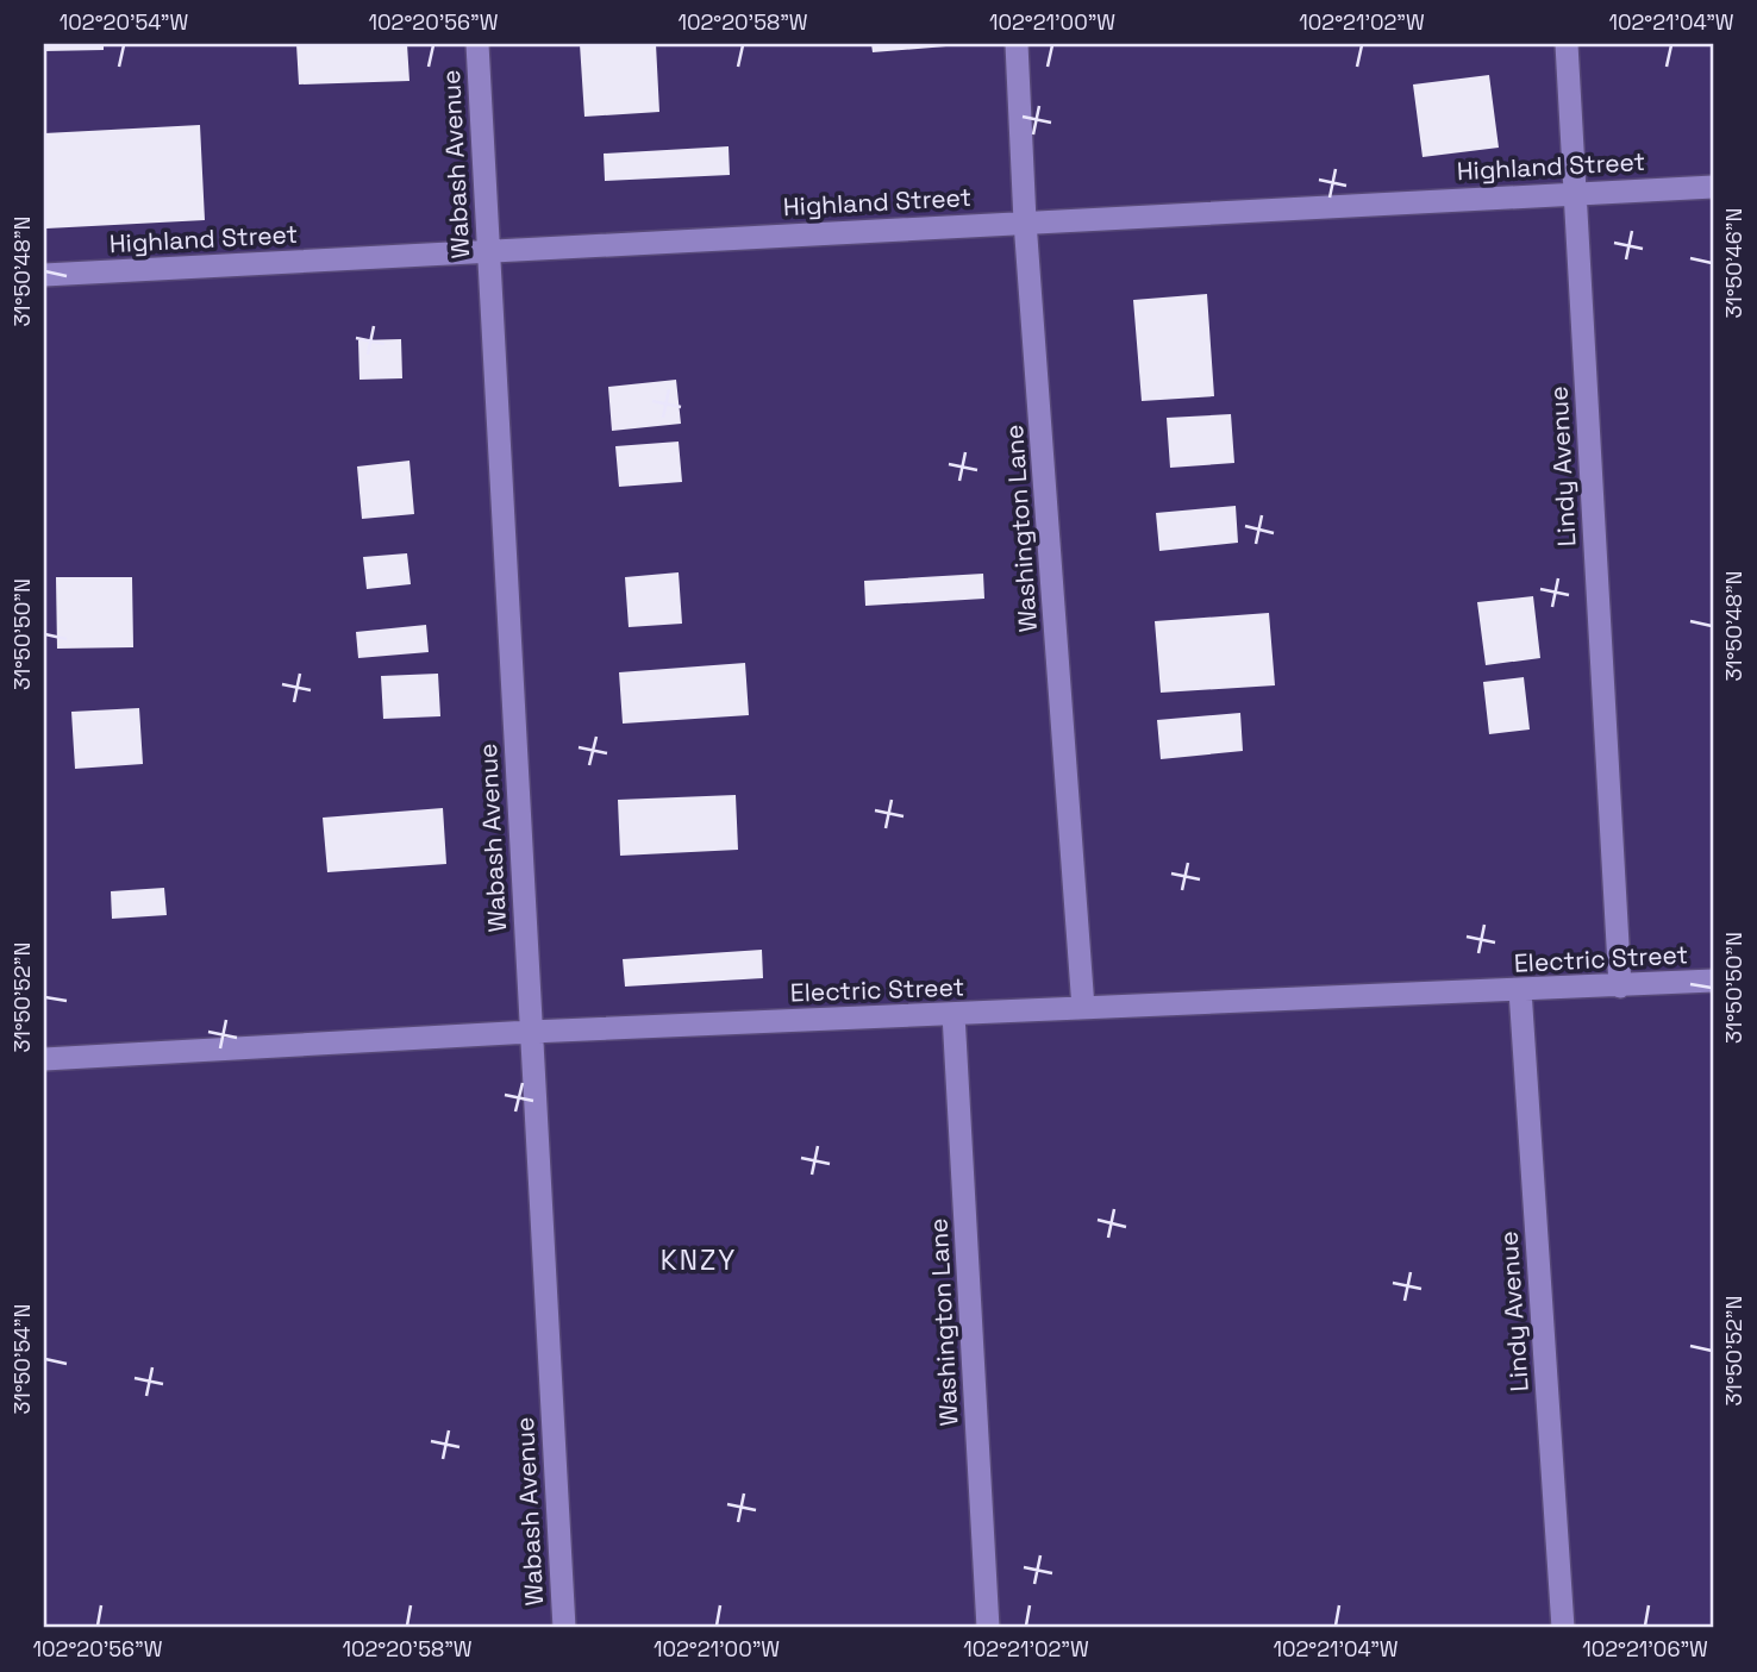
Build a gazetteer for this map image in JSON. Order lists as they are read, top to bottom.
{
  "streets": {
    "street": [
      "Wabash Avenue",
      "Highland Street",
      "Lindy Avenue",
      "Washington Lane",
      "Electric Street"
    ]
  },
  "crossings": [
    ["Wabash Avenue", "Highland Street"],
    ["Wabash Avenue", "Electric Street"],
    ["Highland Street", "Lindy Avenue"],
    ["Highland Street", "Washington Lane"],
    ["Lindy Avenue", "Electric Street"],
    ["Washington Lane", "Electric Street"]
  ],
  "districts": ["KNZY"],
  "coordinates": [
    "102°20'54\"W",
    "102°20'56\"W",
    "102°20'58\"W",
    "102°21'00\"W",
    "102°21'02\"W",
    "102°21'04\"W",
    "31°50'46\"N",
    "31°50'48\"N",
    "31°50'50\"N",
    "31°50'52\"N",
    "31°50'54\"N",
    "102°21'06\"W"
  ]
}
